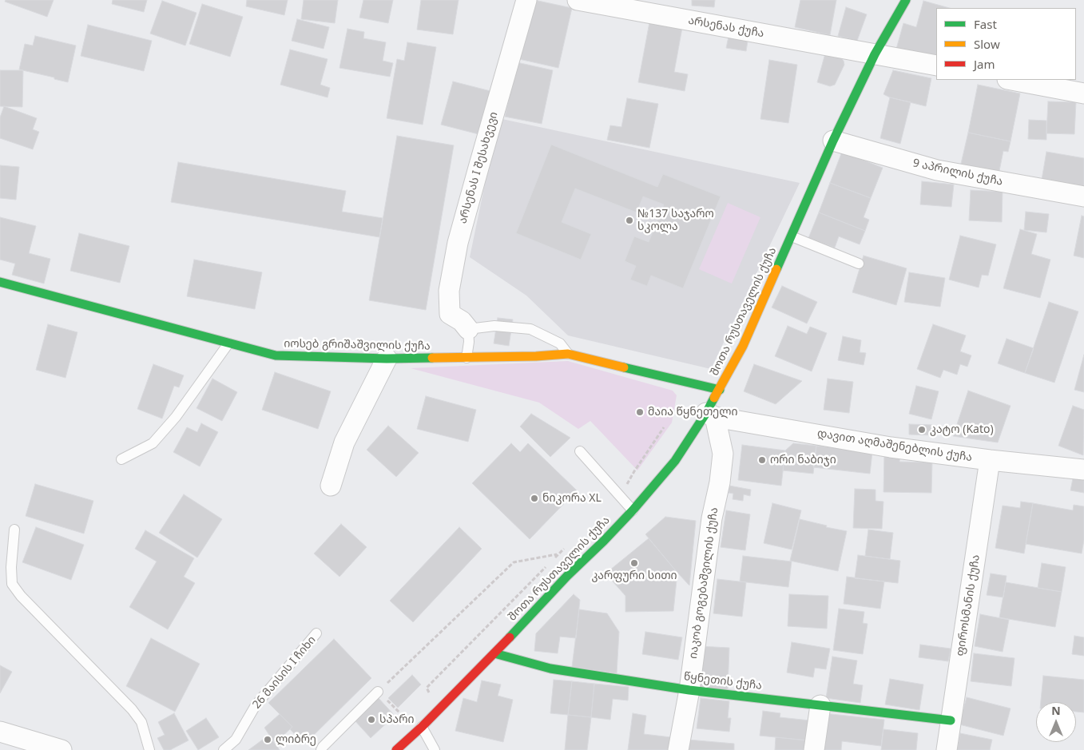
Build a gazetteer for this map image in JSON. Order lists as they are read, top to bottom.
{
  "streets": {
    "street": [
      "არსენას ქუჩა",
      "არსენას I შესახვევი",
      "9 აპრილის ქუჩა",
      "შოთა რუსთაველის ქუჩა",
      "იოსებ გრიშაშვილის ქუჩა",
      "დავით აღმაშენებლის ქუჩა",
      "იაკობ გოგებაშვილის ქუჩა",
      "ფიროსმანის ქუჩა",
      "წყნეთის ქუჩა"
    ],
    "lane": ["26 მაისის I ჩიხი"]
  },
  "crossings": [
    ["არსენას ქუჩა", "შოთა რუსთაველის ქუჩა"],
    ["9 აპრილის ქუჩა", "შოთა რუსთაველის ქუჩა"],
    ["შოთა რუსთაველის ქუჩა", "იოსებ გრიშაშვილის ქუჩა"],
    ["შოთა რუსთაველის ქუჩა", "დავით აღმაშენებლის ქუჩა"],
    ["შოთა რუსთაველის ქუჩა", "იაკობ გოგებაშვილის ქუჩა"],
    ["შოთა რუსთაველის ქუჩა", "წყნეთის ქუჩა"],
    ["დავით აღმაშენებლის ქუჩა", "იაკობ გოგებაშვილის ქუჩა"],
    ["დავით აღმაშენებლის ქუჩა", "ფიროსმანის ქუჩა"],
    ["იაკობ გოგებაშვილის ქუჩა", "წყნეთის ქუჩა"],
    ["ფიროსმანის ქუჩა", "წყნეთის ქუჩა"]
  ],
  "places": [
    "№137 საჯარო სკოლა",
    "მაია წყნეთელი",
    "კატო (Kato)",
    "ორი ნაბიჯი",
    "ნიკორა XL",
    "კარფური სითი",
    "სპარი",
    "ლიბრე"
  ],
  "legend": ["Fast", "Slow", "Jam"],
  "north": "top"
}
